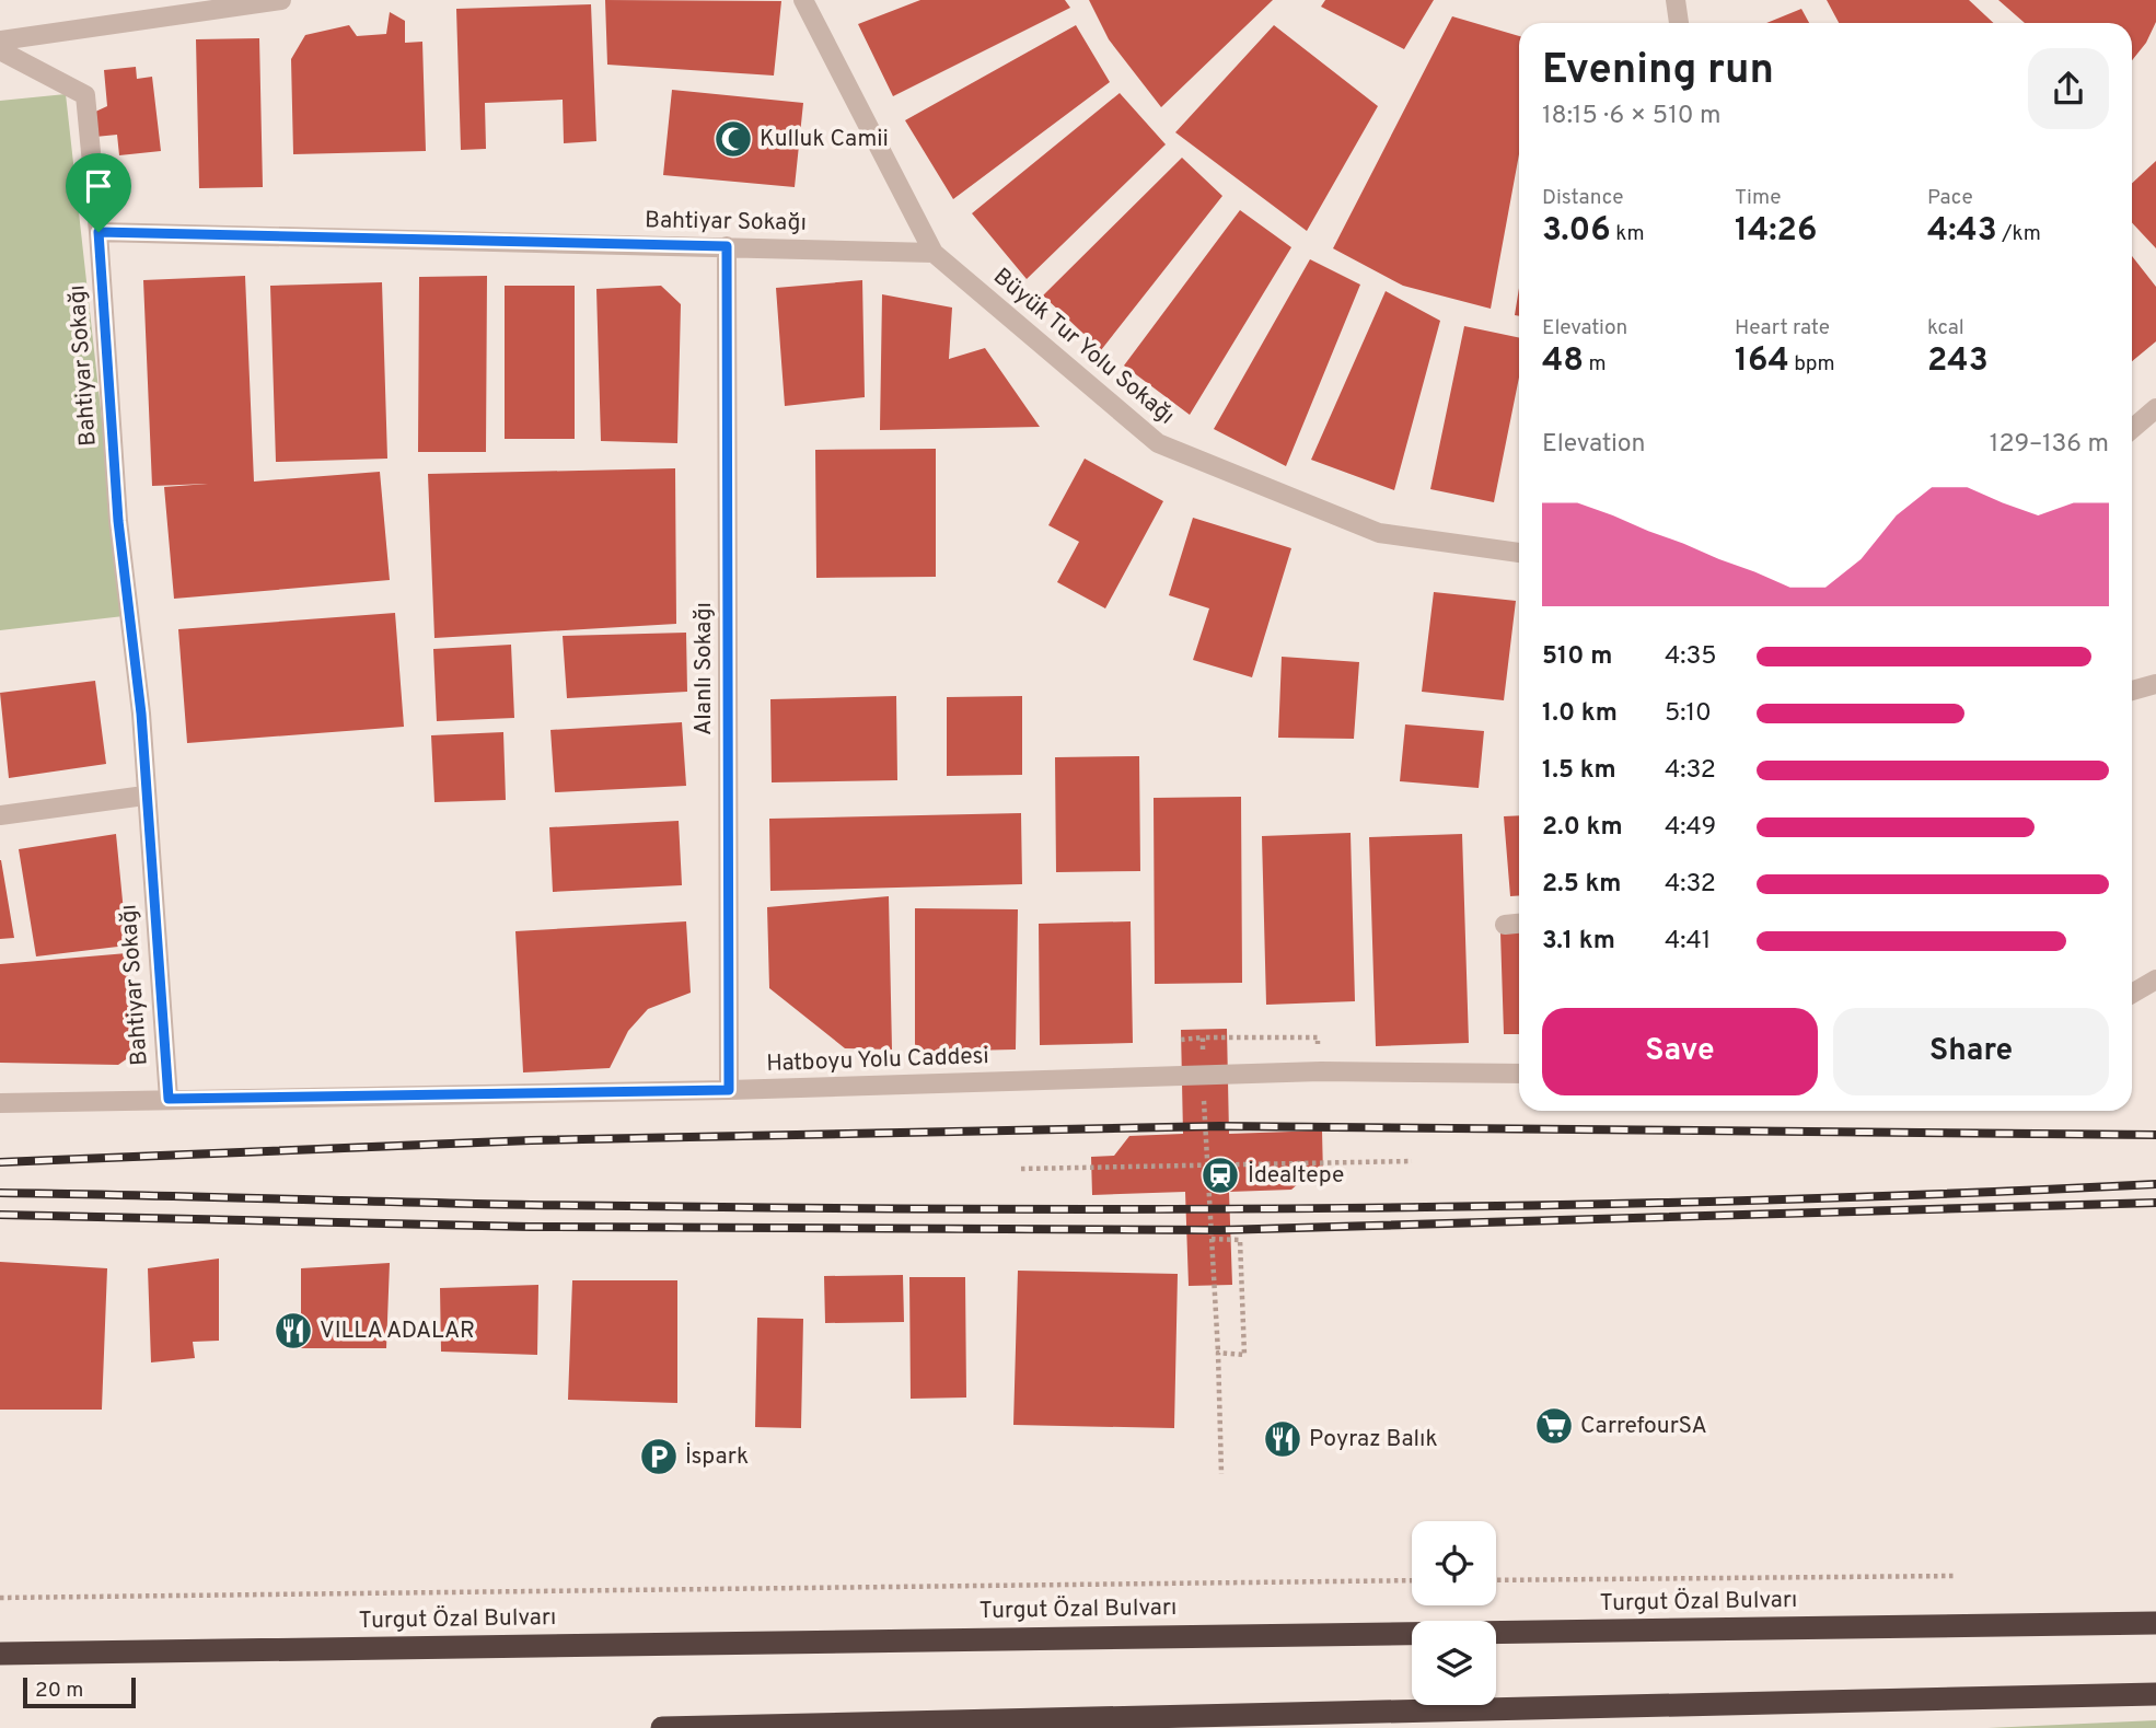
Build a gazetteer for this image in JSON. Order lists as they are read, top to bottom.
{
  "streets": {
    "highway": ["Turgut Özal Bulvarı"],
    "street": [
      "Bahtiyar Sokağı",
      "Büyük Tur Yolu Sokağı",
      "Alanlı Sokağı",
      "Hatboyu Yolu Caddesi"
    ]
  },
  "crossings": [
    ["Bahtiyar Sokağı", "Büyük Tur Yolu Sokağı"],
    ["Bahtiyar Sokağı", "Alanlı Sokağı"],
    ["Bahtiyar Sokağı", "Hatboyu Yolu Caddesi"],
    ["Alanlı Sokağı", "Hatboyu Yolu Caddesi"]
  ],
  "places": {
    "mosque": ["Kulluk Camii"],
    "station": ["İdealtepe"],
    "restaurant": ["VILLA ADALAR", "Poyraz Balık"],
    "supermarket": ["CarrefourSA"],
    "parking": ["İspark"]
  },
  "scale_bar": "20 m",
  "page": {
    "heading": ["Evening run", "18:15 · 6 × 510 m"],
    "stats": [
      ["Distance", "3.06 km"],
      ["Time", "14:26"],
      ["Pace", "4:43 /km"],
      ["Elevation", "48 m"],
      ["Heart rate", "164 bpm"],
      ["kcal", "243"]
    ],
    "chart": ["Elevation", "129–136 m"],
    "list": [
      {
        "name": "510 m",
        "note": "4:35"
      },
      {
        "name": "1.0 km",
        "note": "5:10"
      },
      {
        "name": "1.5 km",
        "note": "4:32"
      },
      {
        "name": "2.0 km",
        "note": "4:49"
      },
      {
        "name": "2.5 km",
        "note": "4:32"
      },
      {
        "name": "3.1 km",
        "note": "4:41"
      }
    ],
    "buttons": ["Save", "Share"],
    "scale": "20 m"
  }
}
